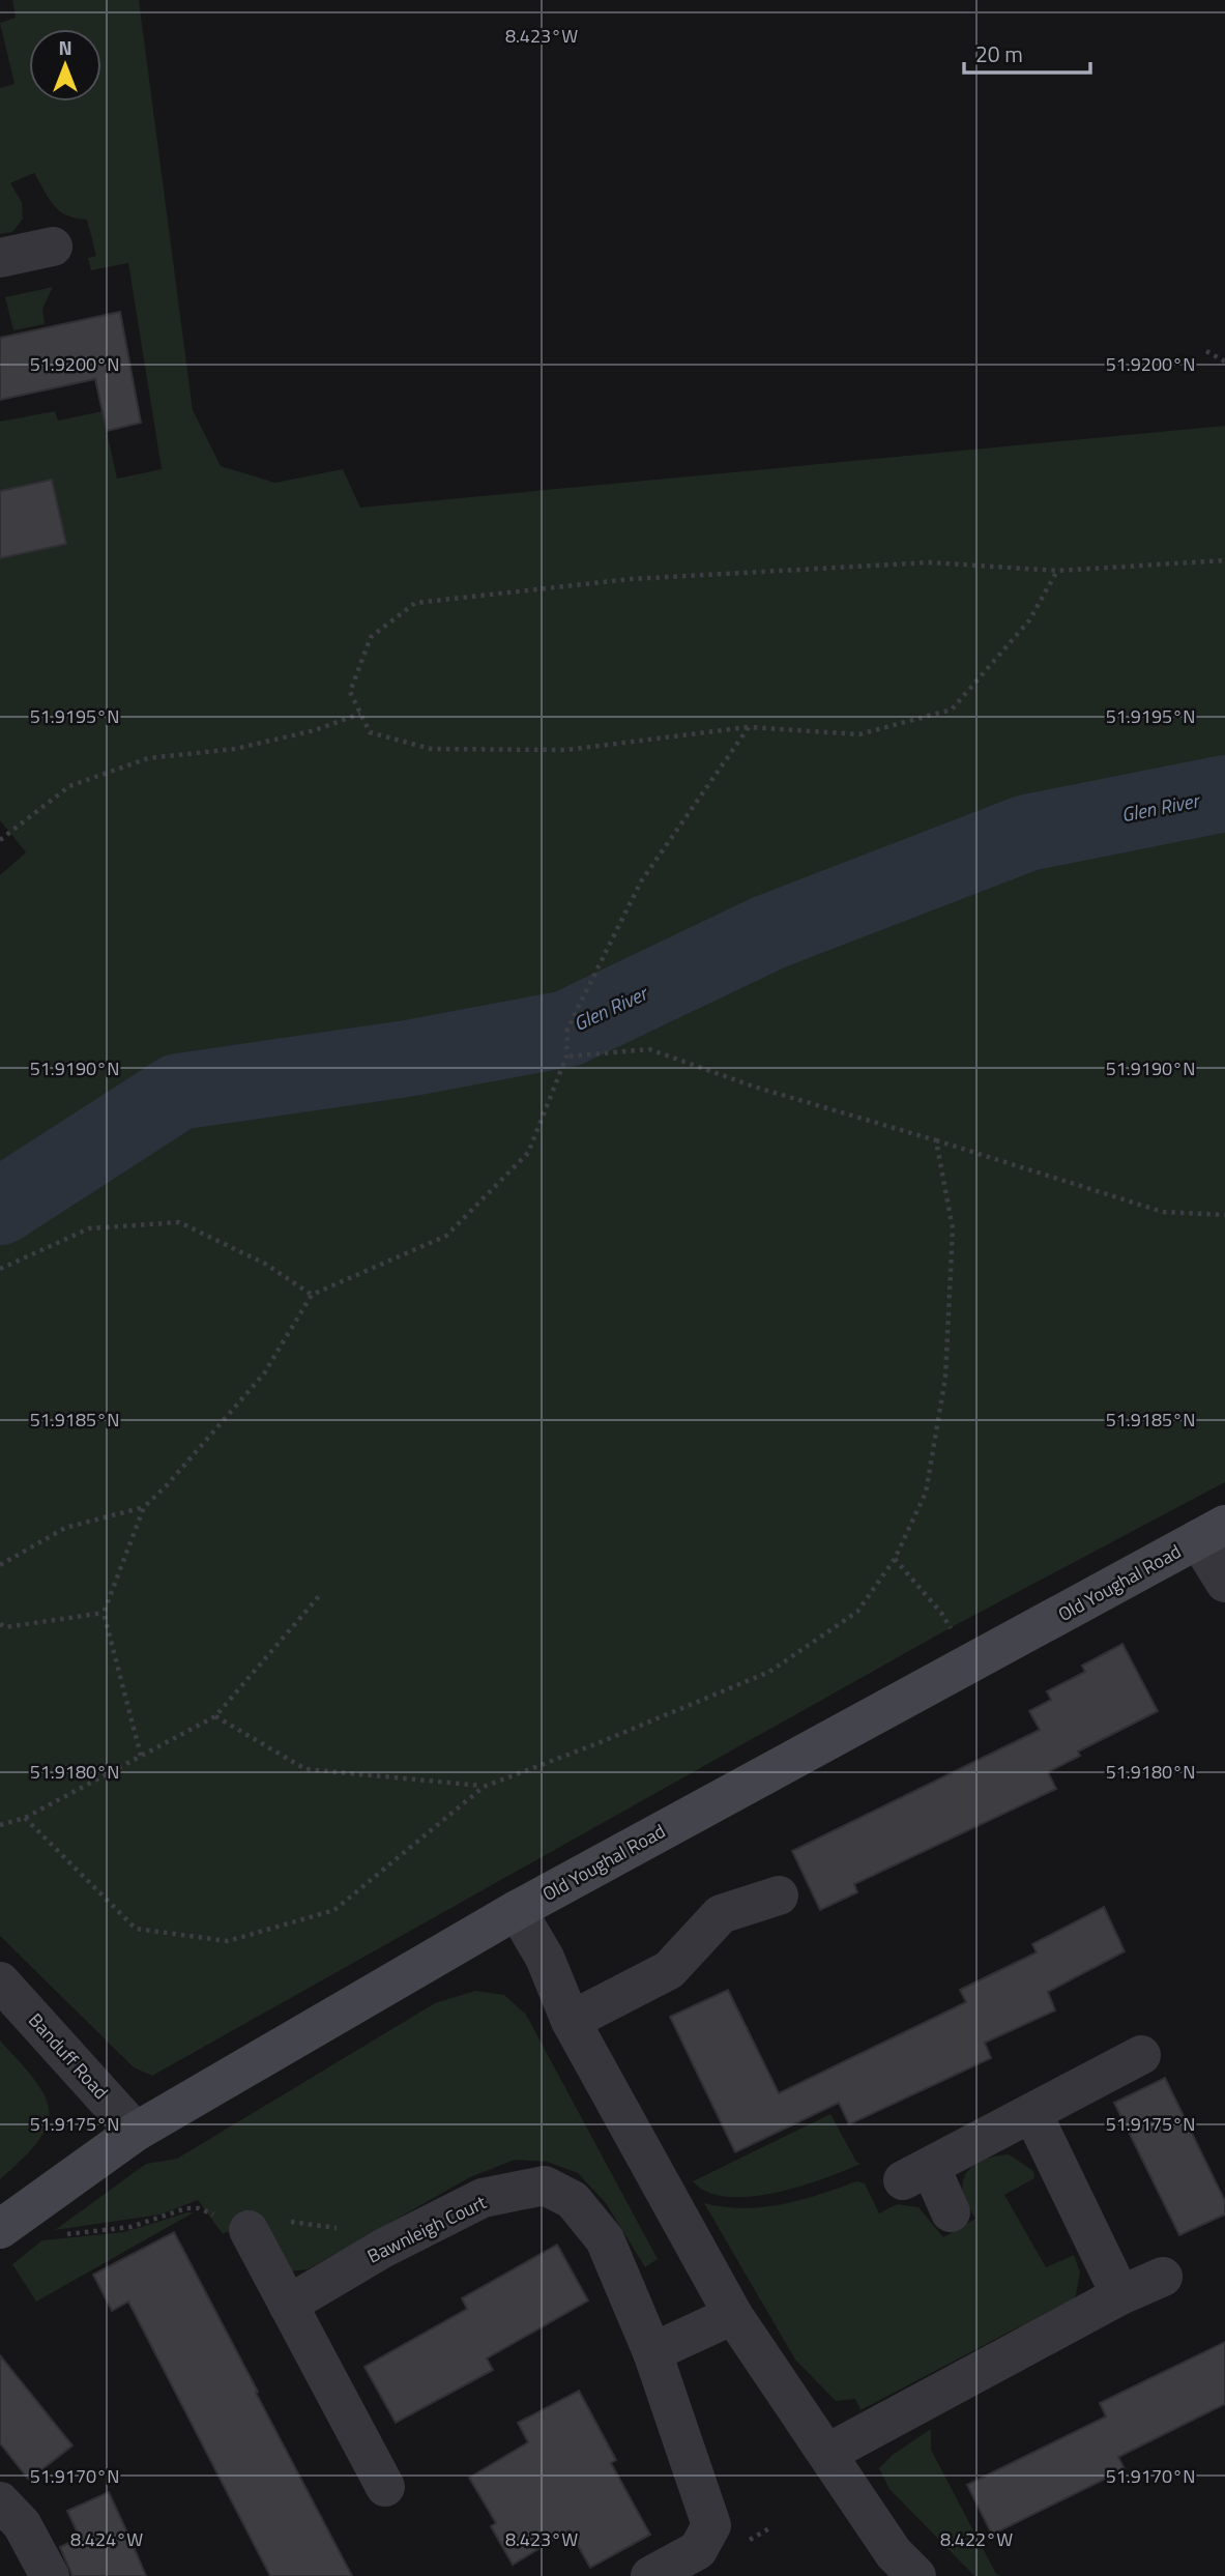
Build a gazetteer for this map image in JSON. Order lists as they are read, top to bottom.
{
  "streets": {
    "main road": ["Old Youghal Road"],
    "street": ["Banduff Road", "Bawnleigh Court"]
  },
  "crossings": [
    ["Old Youghal Road", "Banduff Road"]
  ],
  "water": ["Glen River"],
  "scale_bar": "20 m",
  "north": "top",
  "coordinates": [
    "8.423°W",
    "51.9200°N",
    "51.9195°N",
    "51.9190°N",
    "51.9185°N",
    "51.9180°N",
    "51.9175°N",
    "51.9170°N",
    "8.424°W",
    "8.422°W"
  ]
}
